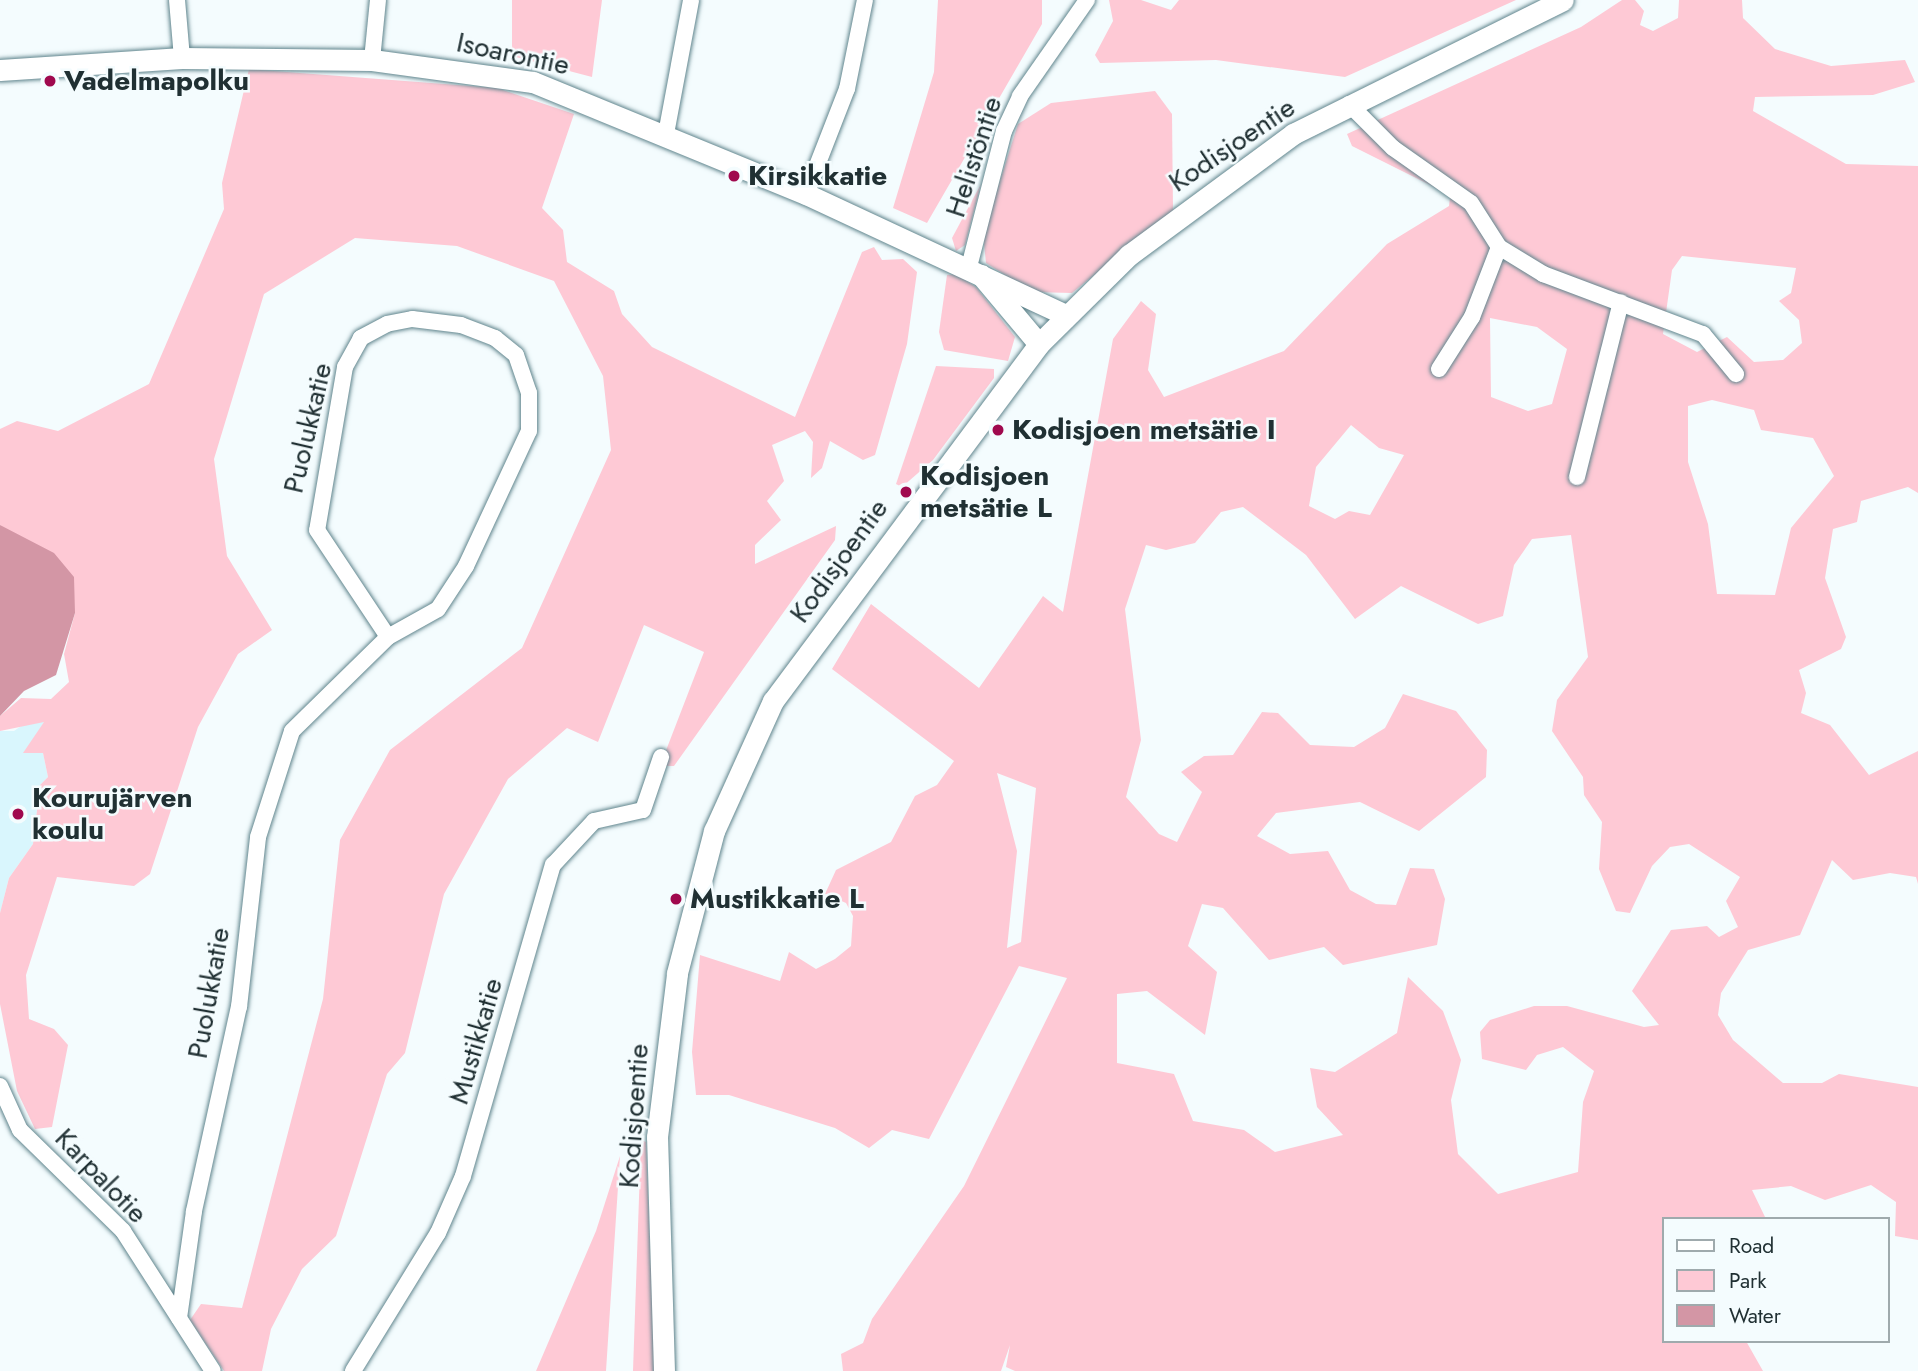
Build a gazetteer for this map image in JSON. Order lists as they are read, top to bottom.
{
  "streets": {
    "street": [
      "Isoarontie",
      "Kodisjoentie",
      "Helistöntie",
      "Puolukkatie",
      "Mustikkatie",
      "Karpalotie"
    ]
  },
  "crossings": [
    ["Isoarontie", "Kodisjoentie"],
    ["Isoarontie", "Helistöntie"],
    ["Puolukkatie", "Karpalotie"]
  ],
  "places": [
    "Vadelmapolku",
    "Kirsikkatie",
    "Kodisjoen metsätie I",
    "Kodisjoen metsätie L",
    "Kourujärven koulu",
    "Mustikkatie L"
  ],
  "legend": ["Road", "Park", "Water"]
}
